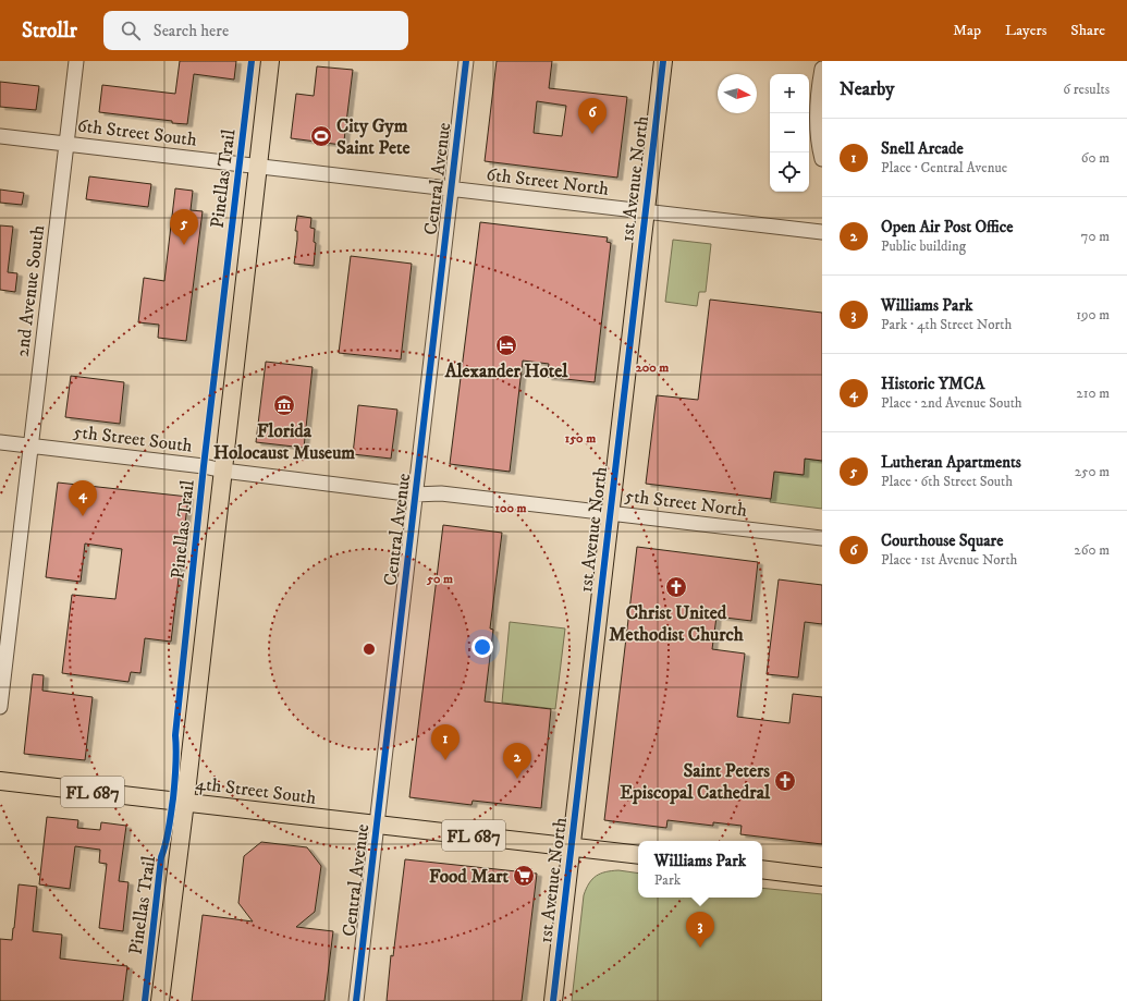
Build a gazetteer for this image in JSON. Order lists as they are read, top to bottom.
{
  "streets": {
    "main road": ["1st Avenue North", "4th Street South", "FL 687"],
    "street": [
      "6th Street South",
      "Central Avenue",
      "6th Street North",
      "2nd Avenue South",
      "5th Street South",
      "5th Street North"
    ],
    "cycle path": ["Pinellas Trail"]
  },
  "crossings": [
    ["6th Street South", "Central Avenue"],
    ["6th Street South", "6th Street North"],
    ["6th Street South", "2nd Avenue South"],
    ["Central Avenue", "6th Street North"],
    ["Central Avenue", "5th Street South"],
    ["Central Avenue", "5th Street North"],
    ["Central Avenue", "4th Street South"],
    ["Central Avenue", "FL 687"],
    ["1st Avenue North", "6th Street North"],
    ["1st Avenue North", "5th Street North"],
    ["1st Avenue North", "FL 687"],
    ["2nd Avenue South", "5th Street South"],
    ["5th Street South", "5th Street North"],
    ["4th Street South", "FL 687"]
  ],
  "places": {
    "sports": ["City Gym Saint Pete"],
    "hotel": ["Alexander Hotel"],
    "museum": ["Florida Holocaust Museum"],
    "church": ["Christ United Methodist Church", "Saint Peters Episcopal Cathedral"],
    "supermarket": ["Food Mart"]
  },
  "north": "right",
  "page": {
    "header": "Strollr",
    "search": "Search here",
    "nav": ["Map", "Layers", "Share"],
    "heading": ["Nearby", "6 results"],
    "map_buttons": ["+", "−"],
    "pins": [
      "6",
      "5",
      "4",
      "1",
      "2",
      "3"
    ],
    "list": [
      {
        "mark": "1",
        "name": "Snell Arcade",
        "note": "Place · Central Avenue",
        "value": "60 m"
      },
      {
        "mark": "2",
        "name": "Open Air Post Office",
        "note": "Public building",
        "value": "70 m"
      },
      {
        "mark": "3",
        "name": "Williams Park",
        "note": "Park · 4th Street North",
        "value": "190 m"
      },
      {
        "mark": "4",
        "name": "Historic YMCA",
        "note": "Place · 2nd Avenue South",
        "value": "210 m"
      },
      {
        "mark": "5",
        "name": "Lutheran Apartments",
        "note": "Place · 6th Street South",
        "value": "250 m"
      },
      {
        "mark": "6",
        "name": "Courthouse Square",
        "note": "Place · 1st Avenue North",
        "value": "260 m"
      }
    ],
    "popup": ["Williams Park", "Park"]
  },
  "rings": [
    "200 m",
    "150 m",
    "100 m",
    "50 m"
  ]
}
